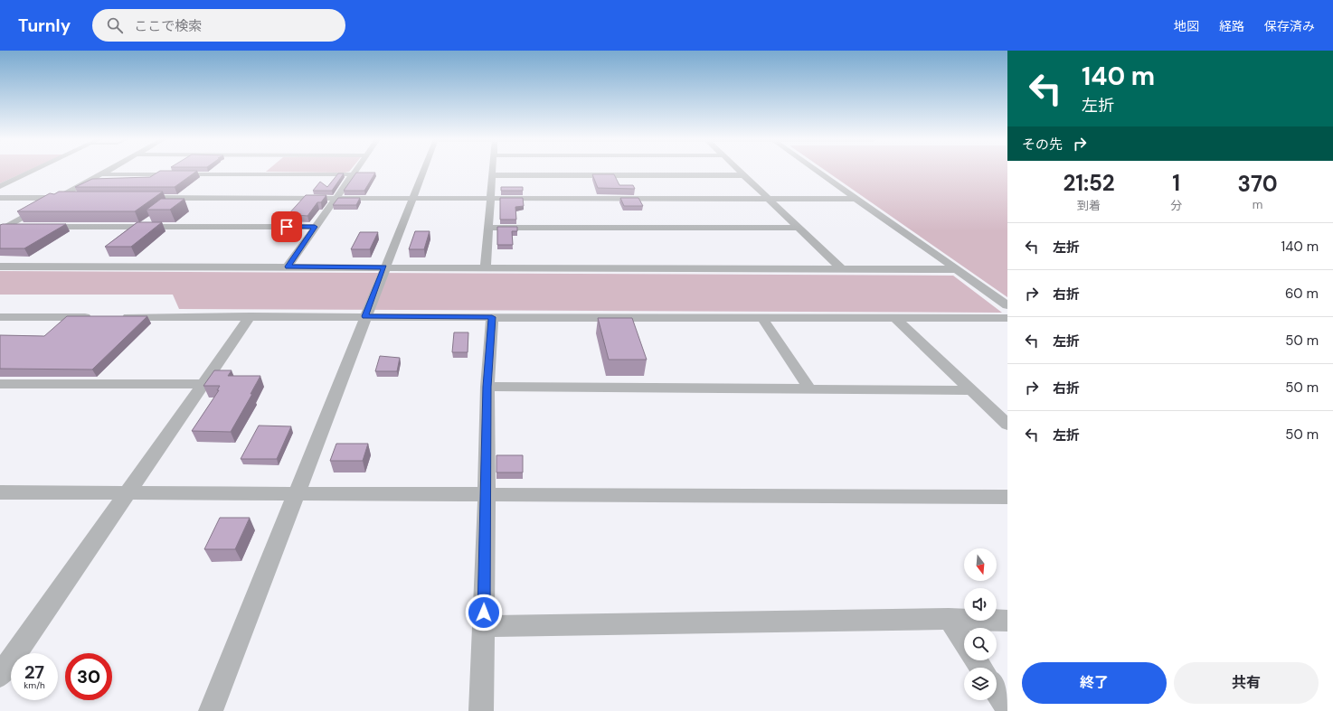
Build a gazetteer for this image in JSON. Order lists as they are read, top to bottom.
{
  "north": "bottom",
  "page": {
    "header": "Turnly",
    "search": "ここで検索",
    "nav": ["地図", "経路", "保存済み"],
    "turn": ["140 m", "左折"],
    "then": "その先",
    "eta": [
      "21:52",
      "到着",
      "1",
      "分",
      "370",
      "m"
    ],
    "list": [
      {
        "name": "左折",
        "value": "140 m"
      },
      {
        "name": "右折",
        "value": "60 m"
      },
      {
        "name": "左折",
        "value": "50 m"
      },
      {
        "name": "右折",
        "value": "50 m"
      },
      {
        "name": "左折",
        "value": "50 m"
      }
    ],
    "speed": "27 km/h",
    "limit": "30",
    "buttons": ["終了", "共有"]
  }
}
